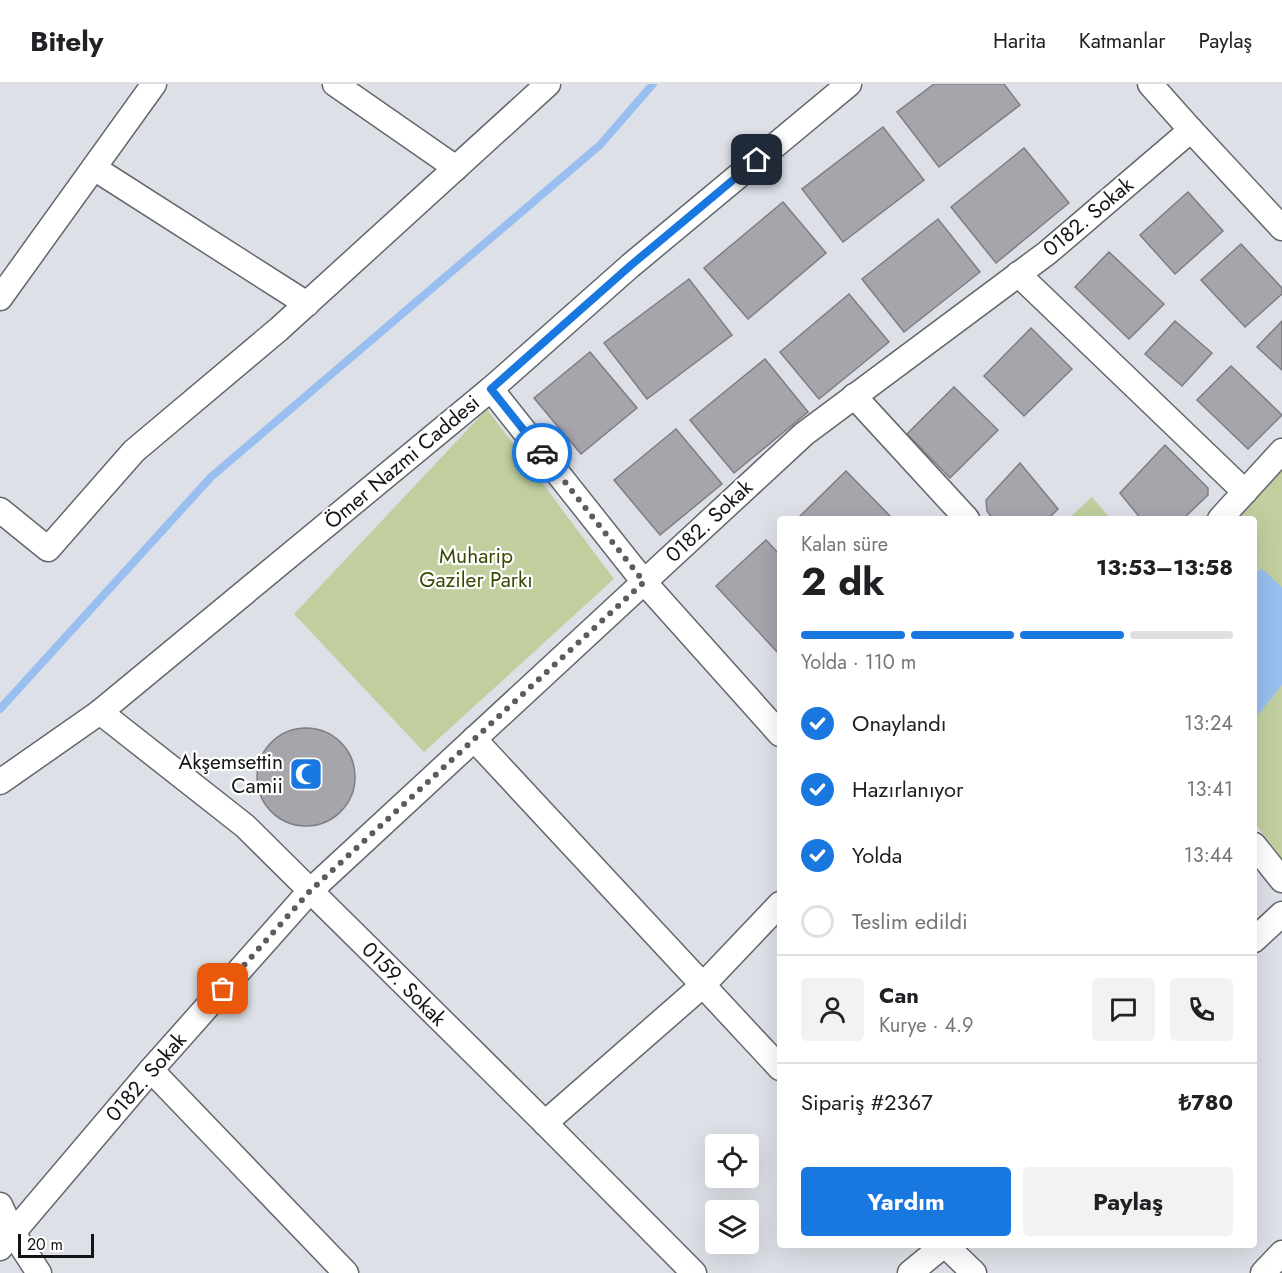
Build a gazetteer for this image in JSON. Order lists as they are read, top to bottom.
{
  "streets": {
    "street": ["0182. Sokak", "Ömer Nazmi Caddesi", "0159. Sokak"]
  },
  "crossings": [
    ["0182. Sokak", "0159. Sokak"],
    ["Ömer Nazmi Caddesi", "0159. Sokak"]
  ],
  "parks": ["Muharip Gaziler Parkı"],
  "places": {
    "mosque": ["Akşemsettin Camii"]
  },
  "scale_bar": "20 m",
  "page": {
    "header": "Bitely",
    "nav": ["Harita", "Katmanlar", "Paylaş"],
    "heading": ["2 dk", "Kalan süre", "13:53–13:58"],
    "panel": [
      "Can",
      "Kurye · 4.9",
      "Sipariş #2367",
      "₺780"
    ],
    "bar": "Yolda · 110 m",
    "list": [
      ["Onaylandı", "13:24"],
      ["Hazırlanıyor", "13:41"],
      ["Yolda", "13:44"],
      "Teslim edildi"
    ],
    "buttons": ["Yardım", "Paylaş"],
    "scale": "20 m"
  }
}
